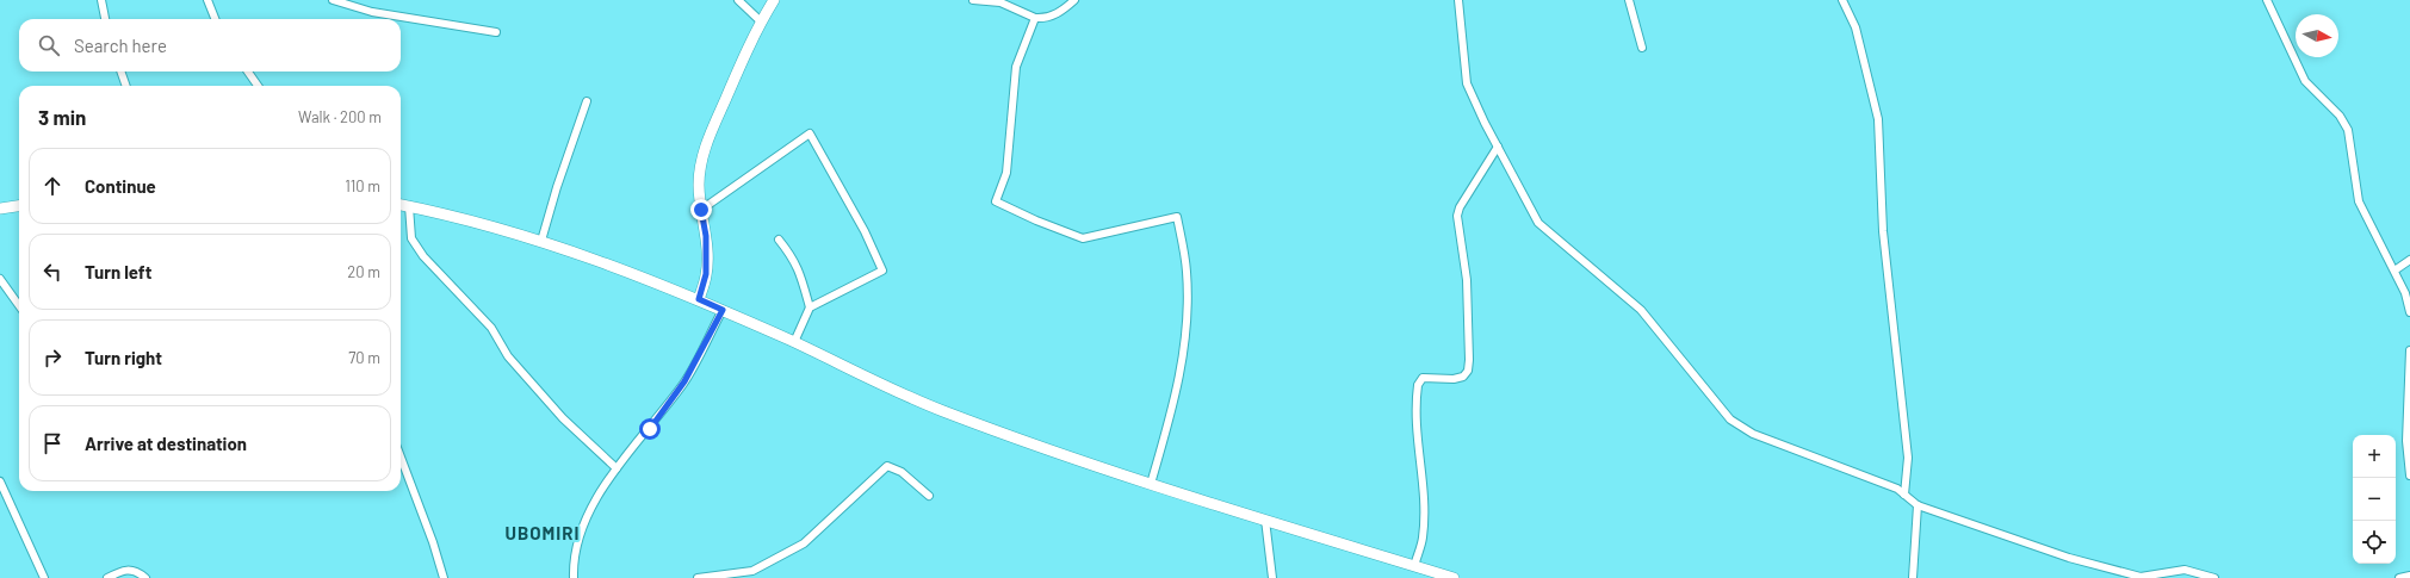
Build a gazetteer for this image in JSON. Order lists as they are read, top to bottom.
{
  "districts": ["UBOMIRI"],
  "north": "right",
  "page": {
    "search": "Search here",
    "heading": ["3 min", "Walk · 200 m"],
    "list": [
      ["Continue", "110 m"],
      ["Turn left", "20 m"],
      ["Turn right", "70 m"],
      "Arrive at destination"
    ],
    "map_buttons": ["+", "−"]
  }
}
